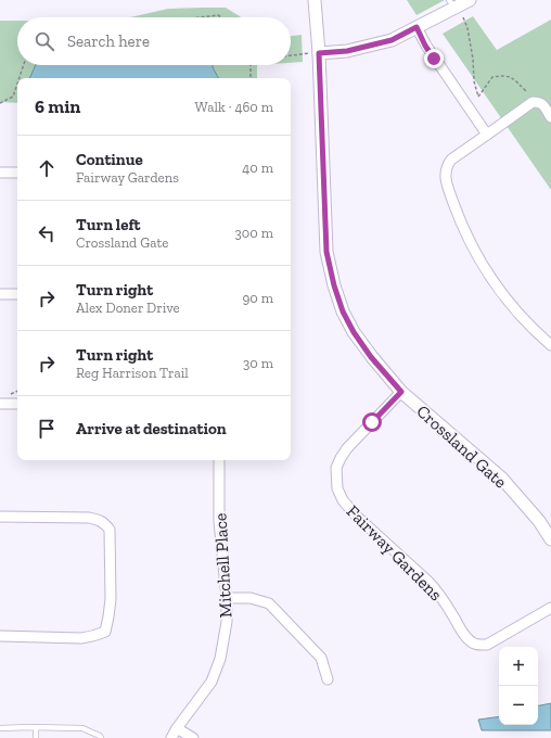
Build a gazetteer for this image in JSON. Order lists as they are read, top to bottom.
{
  "streets": {
    "street": ["Crossland Gate", "Fairway Gardens", "Mitchell Place"]
  },
  "crossings": [
    ["Crossland Gate", "Fairway Gardens"]
  ],
  "page": {
    "search": "Search here",
    "heading": ["6 min", "Walk · 460 m"],
    "list": [
      ["Continue", "Fairway Gardens", "40 m"],
      ["Turn left", "Crossland Gate", "300 m"],
      ["Turn right", "Alex Doner Drive", "90 m"],
      ["Turn right", "Reg Harrison Trail", "30 m"],
      "Arrive at destination"
    ],
    "map_buttons": ["+", "−"]
  }
}
